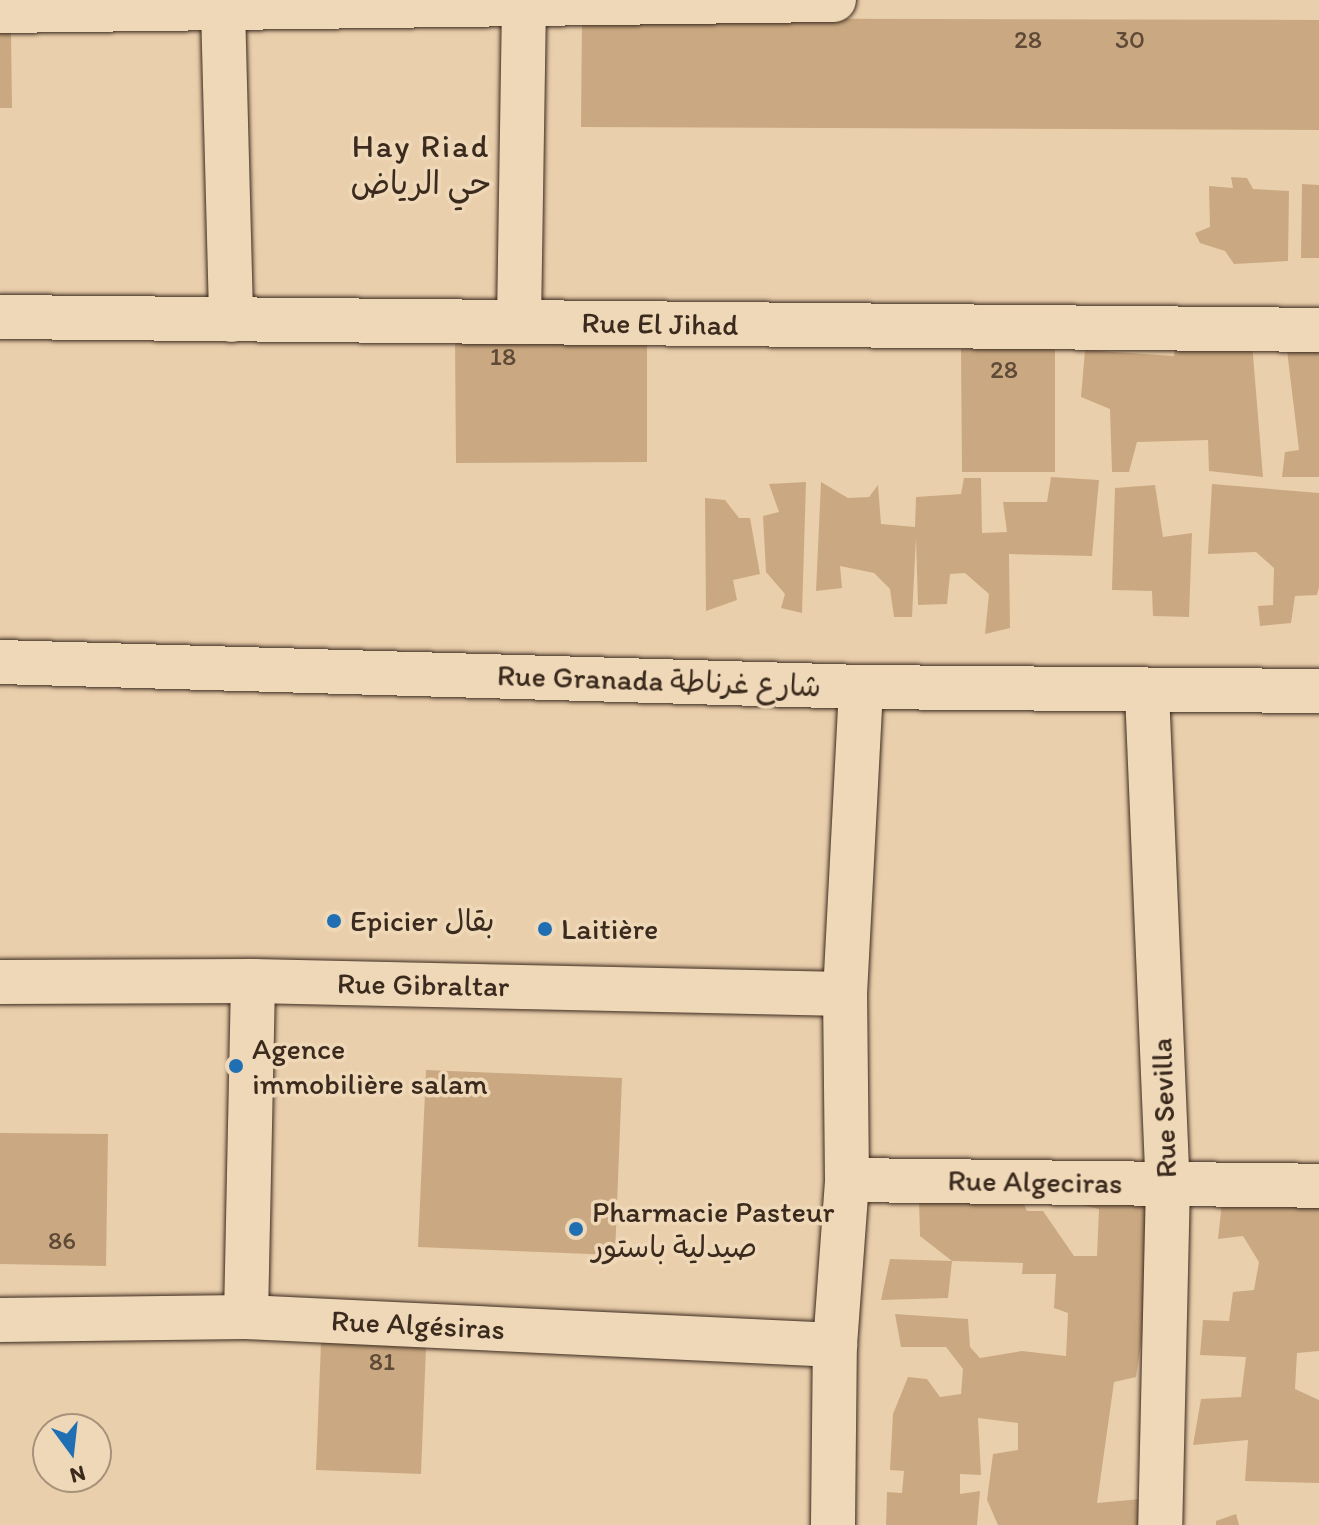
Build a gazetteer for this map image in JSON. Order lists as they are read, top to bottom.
{
  "streets": {
    "street": [
      "Rue El Jihad",
      "Rue Granada شارع غرناطة",
      "Rue Gibraltar",
      "Rue Sevilla",
      "Rue Algeciras",
      "Rue Algésiras"
    ]
  },
  "crossings": [
    ["Rue Granada شارع غرناطة", "Rue Sevilla"],
    ["Rue Sevilla", "Rue Algeciras"]
  ],
  "districts": ["Hay Riad حي الرياض"],
  "places": [
    "Epicier بقال",
    "Laitière",
    "Agence immobilière salam",
    "Pharmacie Pasteur صيدلية باستور"
  ],
  "house_numbers": [
    "28",
    "30",
    "18",
    "28",
    "86",
    "81"
  ],
  "north": "bottom"
}
